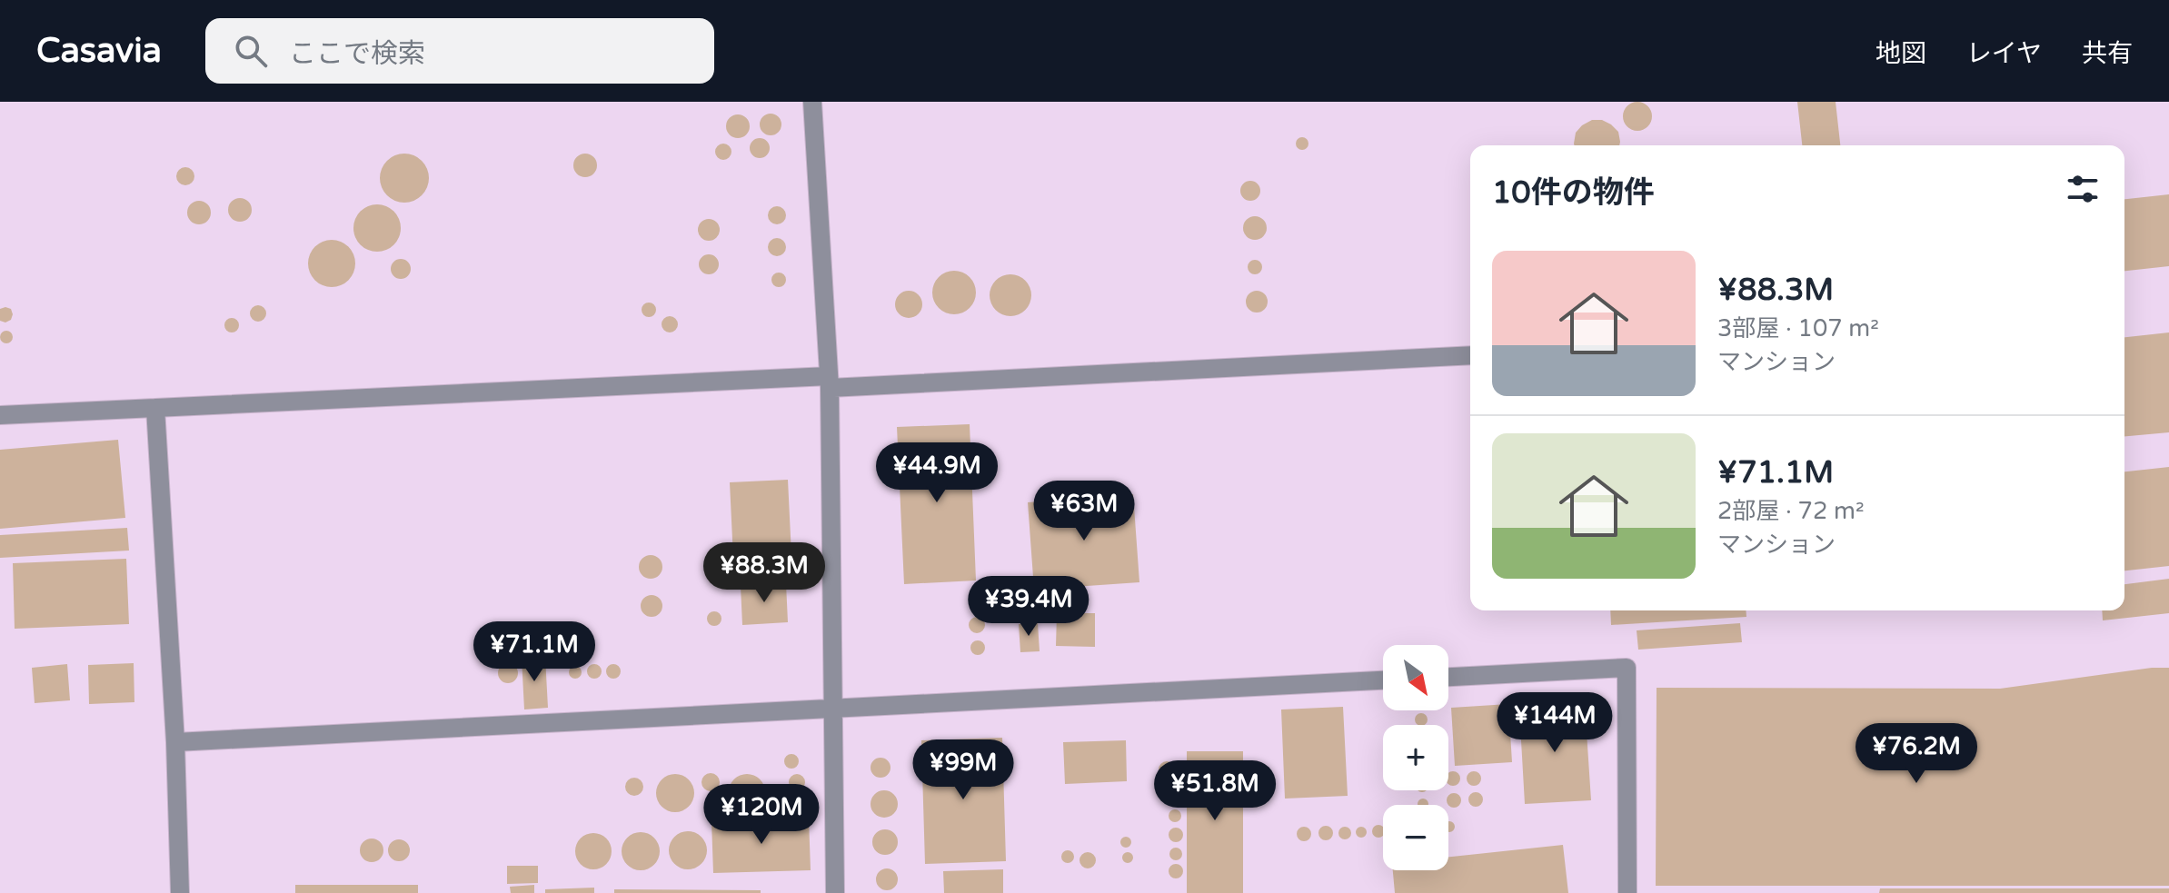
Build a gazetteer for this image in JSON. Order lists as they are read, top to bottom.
{
  "north": "bottom right",
  "page": {
    "header": "Casavia",
    "search": "ここで検索",
    "nav": ["地図", "レイヤ", "共有"],
    "heading": "10件の物件",
    "list": [
      {
        "name": "¥88.3M",
        "note": "3部屋 · 107 m² · マンション"
      },
      {
        "name": "¥71.1M",
        "note": "2部屋 · 72 m² · マンション"
      }
    ],
    "price": [
      "¥44.9M",
      "¥63M",
      "¥88.3M",
      "¥39.4M",
      "¥71.1M",
      "¥144M",
      "¥76.2M",
      "¥99M",
      "¥51.8M",
      "¥120M"
    ],
    "map_buttons": ["+", "−"]
  }
}
